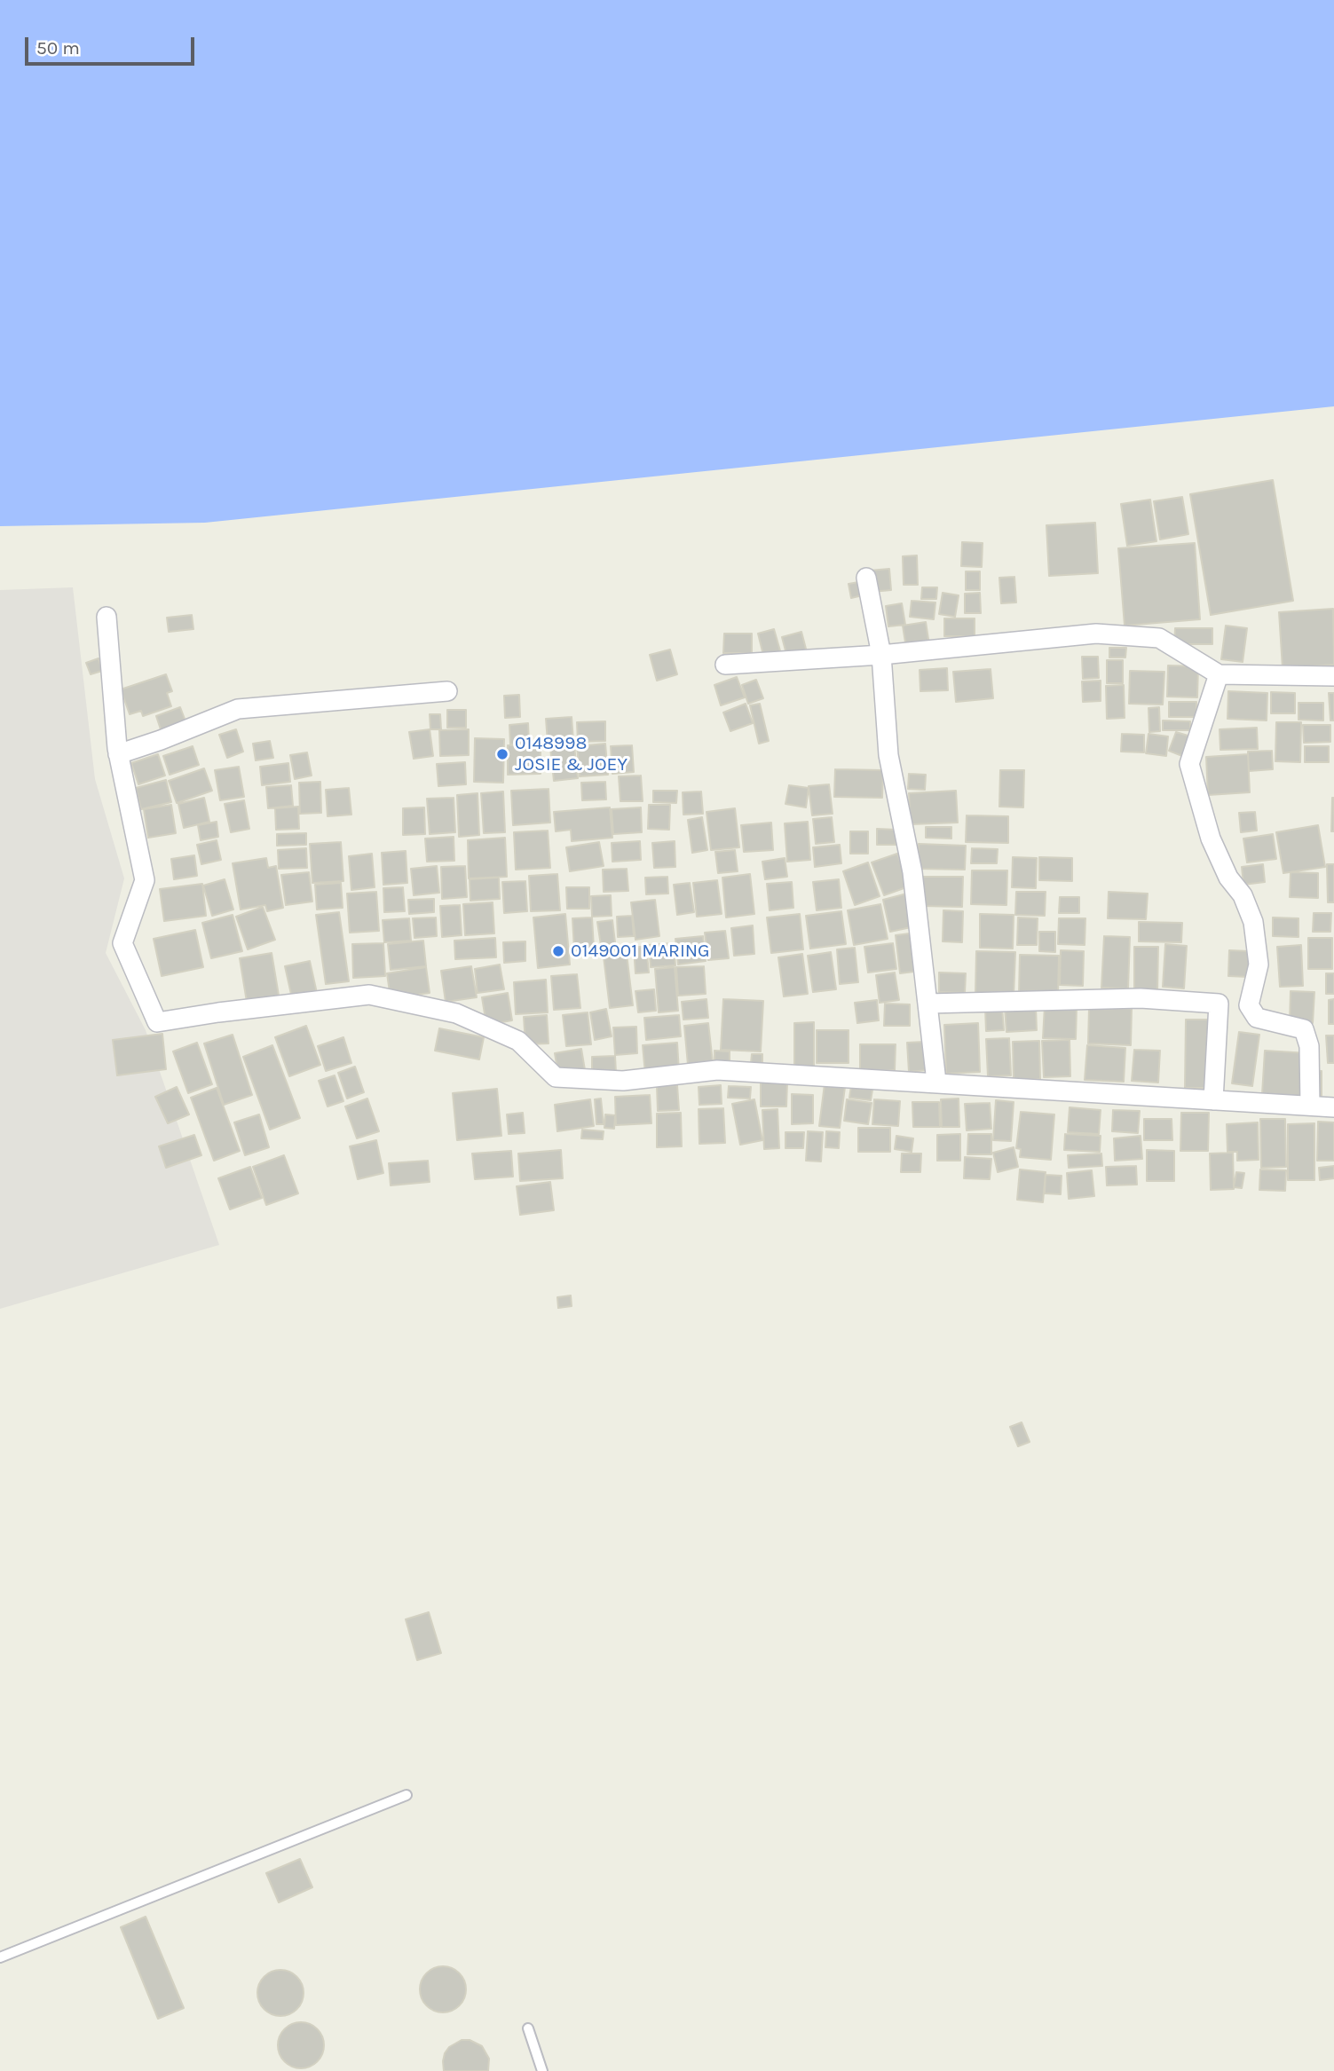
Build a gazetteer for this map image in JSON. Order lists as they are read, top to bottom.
{
  "places": ["0148998 JOSIE & JOEY", "0149001 MARING"],
  "scale_bar": "50 m"
}
